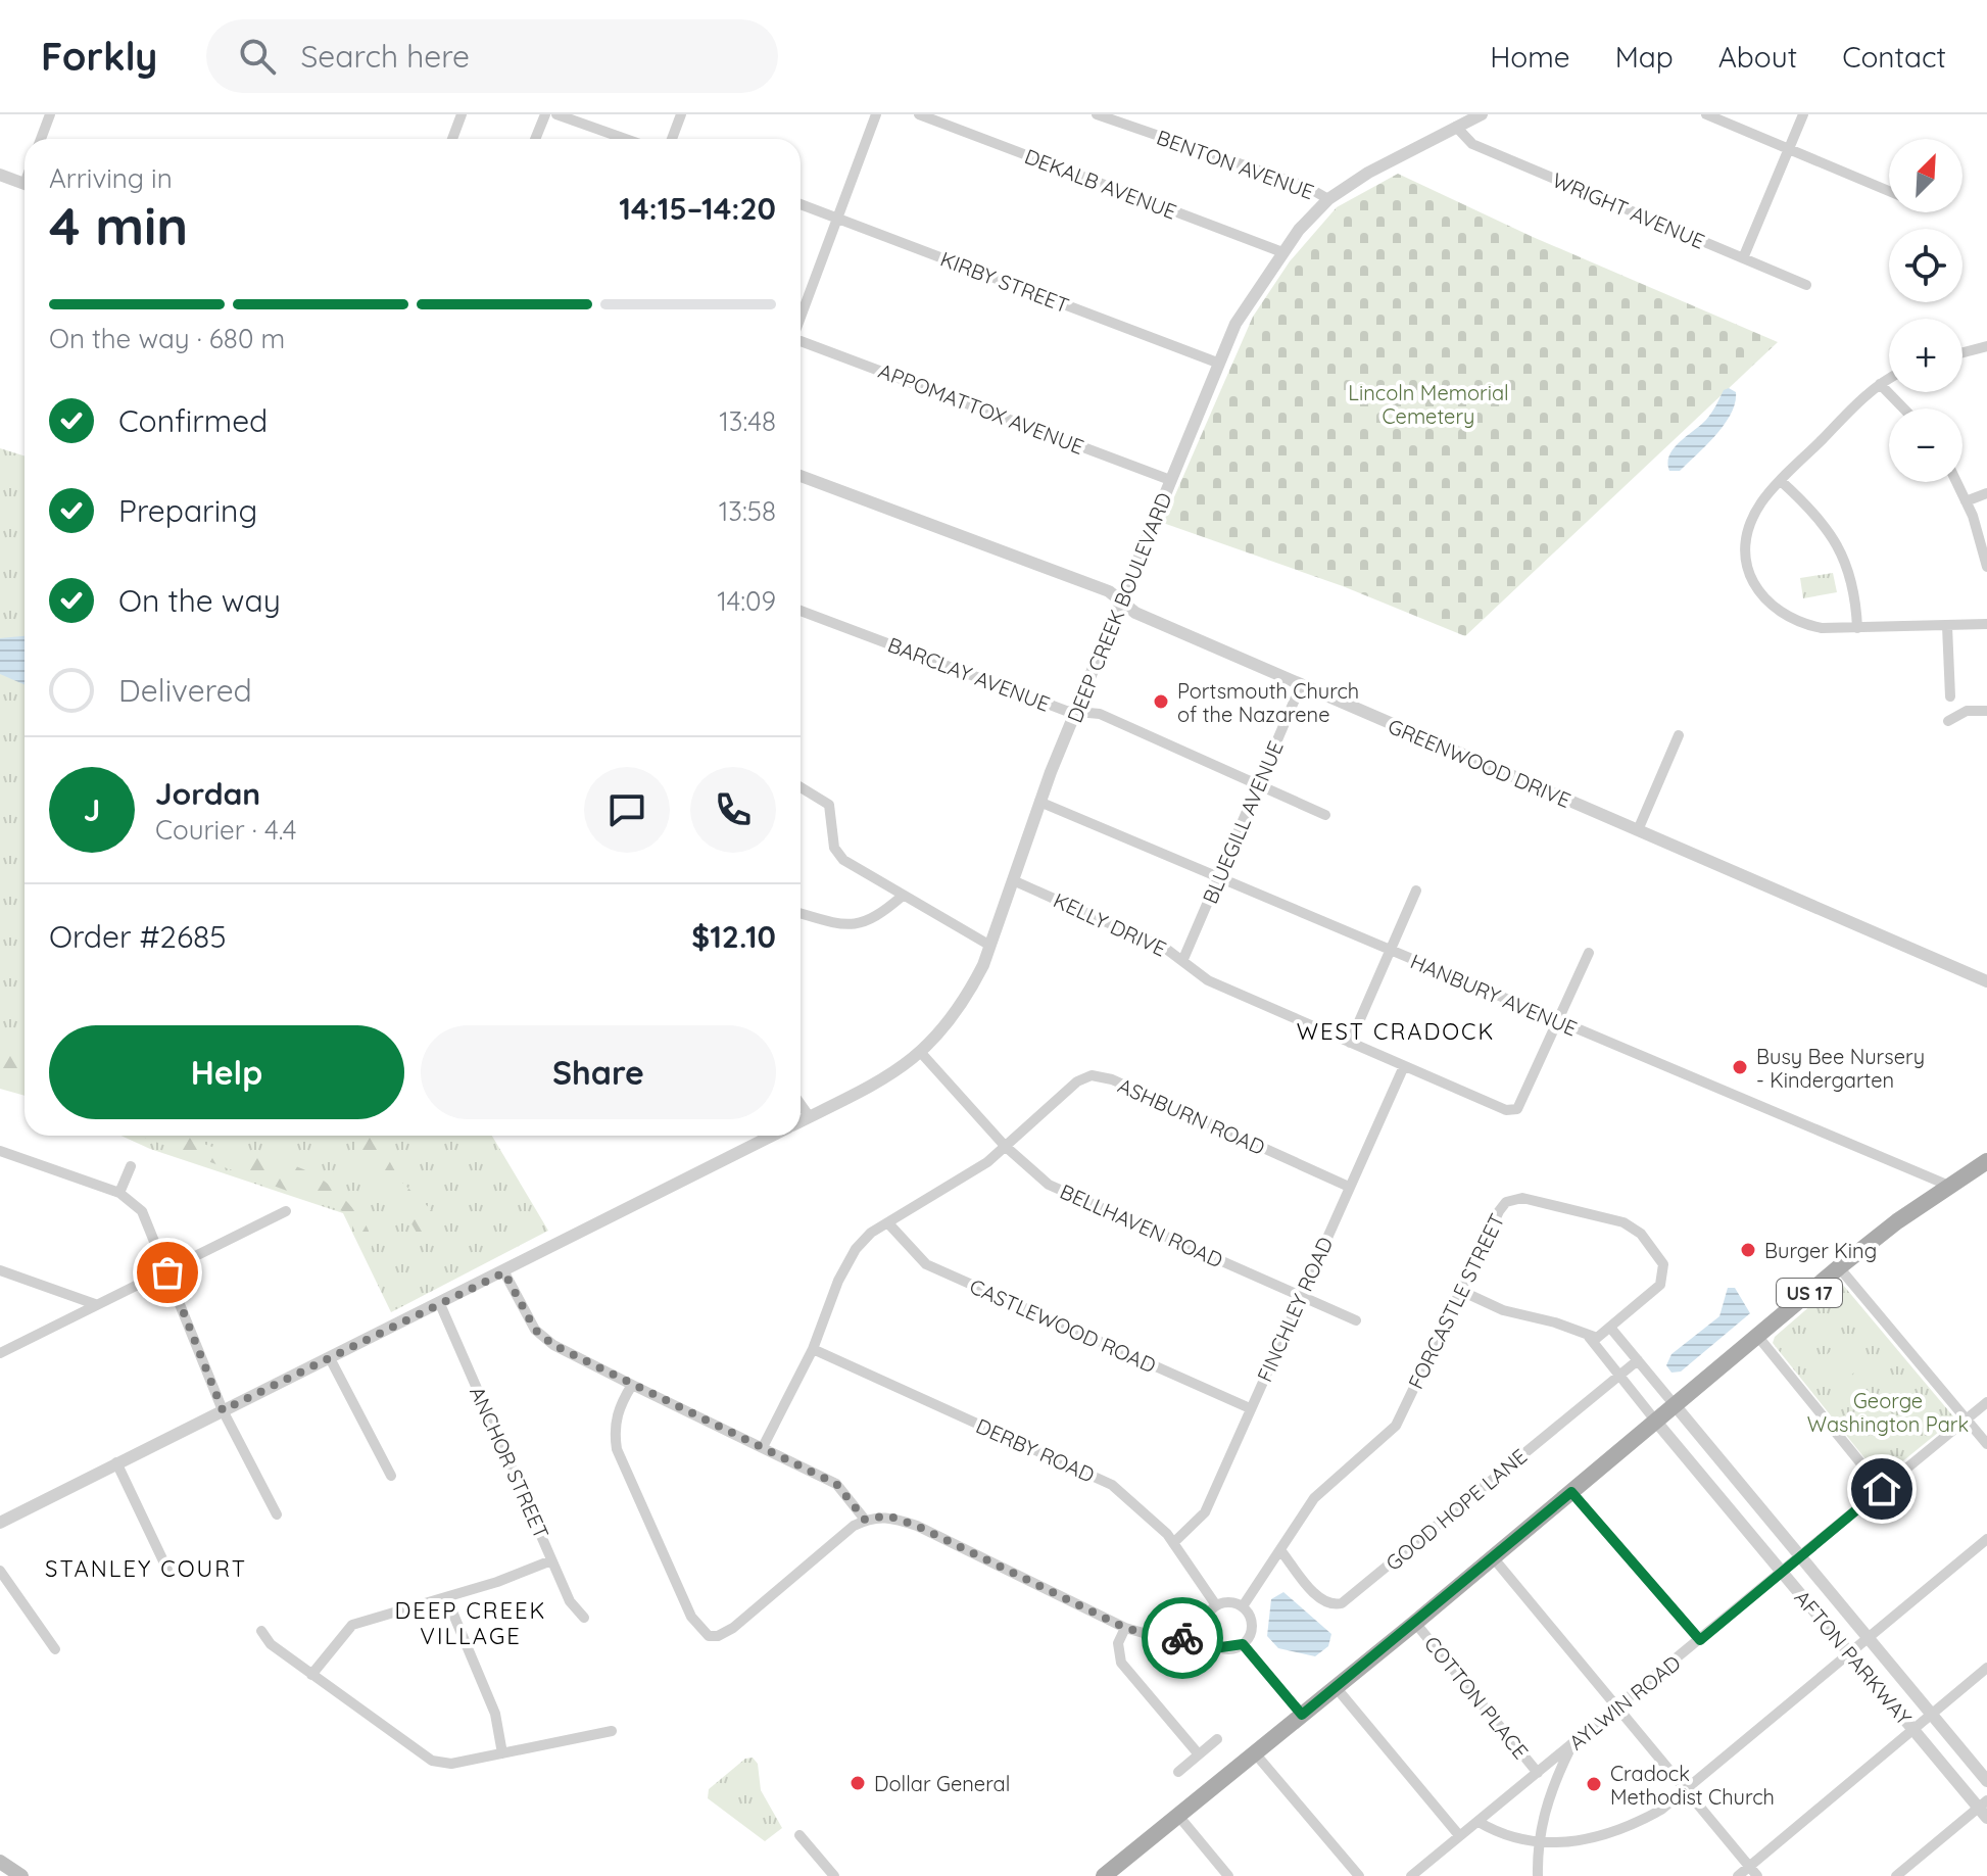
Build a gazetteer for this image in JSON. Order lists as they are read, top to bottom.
{
  "streets": {
    "main road": ["US 17"],
    "street": [
      "BENTON AVENUE",
      "DEKALB AVENUE",
      "WRIGHT AVENUE",
      "KIRBY STREET",
      "APPOMATTOX AVENUE",
      "DEEP CREEK BOULEVARD",
      "BARCLAY AVENUE",
      "GREENWOOD DRIVE",
      "BLUEGILL AVENUE",
      "KELLY DRIVE",
      "HANBURY AVENUE",
      "ASHBURN ROAD",
      "BELLHAVEN ROAD",
      "FORCASTLE STREET",
      "FINCHLEY ROAD",
      "CASTLEWOOD ROAD",
      "DERBY ROAD",
      "ANCHOR STREET",
      "GOOD HOPE LANE",
      "AFTON PARKWAY",
      "COTTON PLACE",
      "AYLWIN ROAD"
    ]
  },
  "crossings": [
    ["BENTON AVENUE", "DEEP CREEK BOULEVARD"],
    ["DEKALB AVENUE", "DEEP CREEK BOULEVARD"],
    ["WRIGHT AVENUE", "DEEP CREEK BOULEVARD"],
    ["KIRBY STREET", "DEEP CREEK BOULEVARD"],
    ["APPOMATTOX AVENUE", "DEEP CREEK BOULEVARD"],
    ["DEEP CREEK BOULEVARD", "BARCLAY AVENUE"],
    ["DEEP CREEK BOULEVARD", "GREENWOOD DRIVE"],
    ["DEEP CREEK BOULEVARD", "KELLY DRIVE"],
    ["DEEP CREEK BOULEVARD", "HANBURY AVENUE"],
    ["DEEP CREEK BOULEVARD", "BELLHAVEN ROAD"],
    ["DEEP CREEK BOULEVARD", "ANCHOR STREET"],
    ["BARCLAY AVENUE", "BLUEGILL AVENUE"],
    ["GREENWOOD DRIVE", "BLUEGILL AVENUE"],
    ["BLUEGILL AVENUE", "KELLY DRIVE"],
    ["BLUEGILL AVENUE", "HANBURY AVENUE"],
    ["KELLY DRIVE", "HANBURY AVENUE"],
    ["KELLY DRIVE", "FINCHLEY ROAD"],
    ["HANBURY AVENUE", "US 17"],
    ["ASHBURN ROAD", "BELLHAVEN ROAD"],
    ["ASHBURN ROAD", "FINCHLEY ROAD"],
    ["BELLHAVEN ROAD", "FINCHLEY ROAD"],
    ["US 17", "AFTON PARKWAY"],
    ["US 17", "COTTON PLACE"],
    ["FORCASTLE STREET", "DERBY ROAD"],
    ["FORCASTLE STREET", "GOOD HOPE LANE"],
    ["FINCHLEY ROAD", "CASTLEWOOD ROAD"],
    ["FINCHLEY ROAD", "DERBY ROAD"],
    ["AFTON PARKWAY", "AYLWIN ROAD"],
    ["COTTON PLACE", "AYLWIN ROAD"]
  ],
  "districts": ["WEST CRADOCK", "STANLEY COURT", "DEEP CREEK VILLAGE"],
  "parks": ["Lincoln Memorial Cemetery", "George Washington Park"],
  "places": [
    "Portsmouth Church of the Nazarene",
    "Busy Bee Nursery - Kindergarten",
    "Burger King",
    "Dollar General",
    "Cradock Methodist Church"
  ],
  "north": "top right",
  "page": {
    "header": "Forkly",
    "search": "Search here",
    "nav": [
      "Home",
      "Map",
      "About",
      "Contact"
    ],
    "map_buttons": ["+", "−"],
    "heading": ["4 min", "Arriving in", "14:15–14:20"],
    "panel": [
      "Jordan",
      "Courier · 4.4",
      "Order #2685",
      "$12.10"
    ],
    "bar": "On the way · 680 m",
    "list": [
      ["Confirmed", "13:48"],
      ["Preparing", "13:58"],
      ["On the way", "14:09"],
      "Delivered"
    ],
    "round": "J",
    "buttons": ["Help", "Share"]
  }
}
